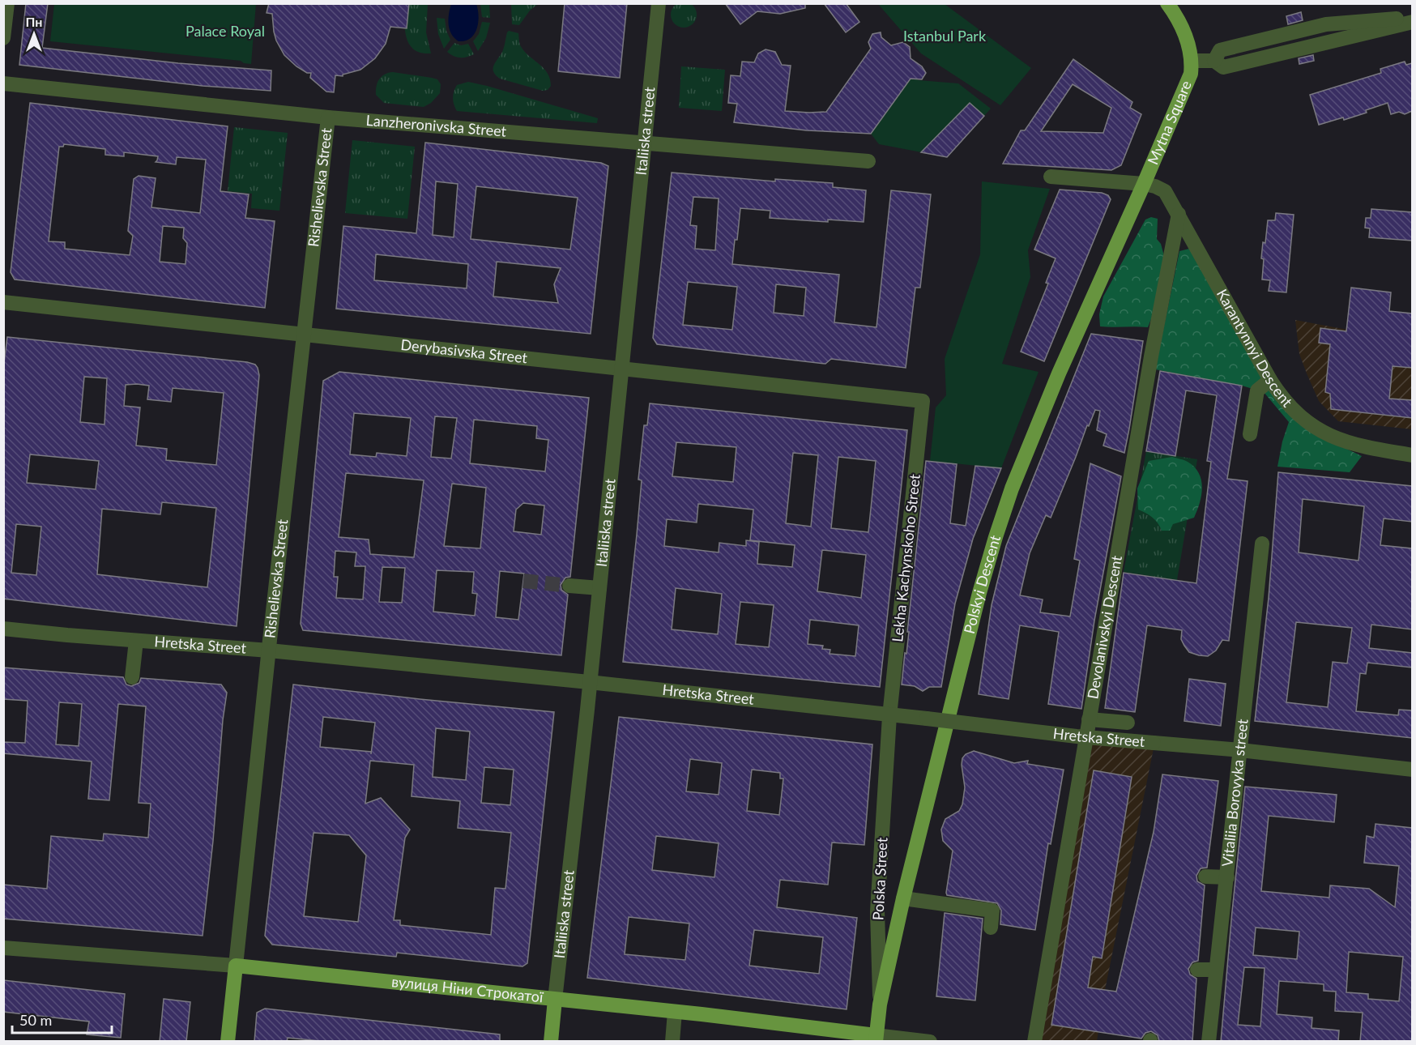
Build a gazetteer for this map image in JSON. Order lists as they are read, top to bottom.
{
  "streets": {
    "main road": [
      "Mytna Square",
      "Italiiska street",
      "Rishelievska Street",
      "Polskyi Descent",
      "Polska Street",
      "вулиця Ніни Строкатої"
    ],
    "street": [
      "Lanzheronivska Street",
      "Karantynnyi Descent",
      "Derybasivska Street",
      "Lekha Kachynskoho Street",
      "Devolanivskyi Descent",
      "Hretska Street",
      "Vitaliia Borovyka street"
    ]
  },
  "crossings": [
    ["Mytna Square", "Karantynnyi Descent"],
    ["Mytna Square", "Polskyi Descent"],
    ["Lanzheronivska Street", "Italiiska street"],
    ["Lanzheronivska Street", "Rishelievska Street"],
    ["Italiiska street", "Derybasivska Street"],
    ["Italiiska street", "Hretska Street"],
    ["Italiiska street", "вулиця Ніни Строкатої"],
    ["Rishelievska Street", "Derybasivska Street"],
    ["Rishelievska Street", "Hretska Street"],
    ["Rishelievska Street", "вулиця Ніни Строкатої"],
    ["Karantynnyi Descent", "Polskyi Descent"],
    ["Karantynnyi Descent", "Devolanivskyi Descent"],
    ["Derybasivska Street", "Lekha Kachynskoho Street"],
    ["Lekha Kachynskoho Street", "Hretska Street"],
    ["Lekha Kachynskoho Street", "Polska Street"],
    ["Polskyi Descent", "Polska Street"],
    ["Hretska Street", "Vitaliia Borovyka street"],
    ["Hretska Street", "Polska Street"],
    ["Polska Street", "вулиця Ніни Строкатої"]
  ],
  "parks": ["Palace Royal", "Istanbul Park"],
  "scale_bar": "50 m",
  "north": "top"
}
